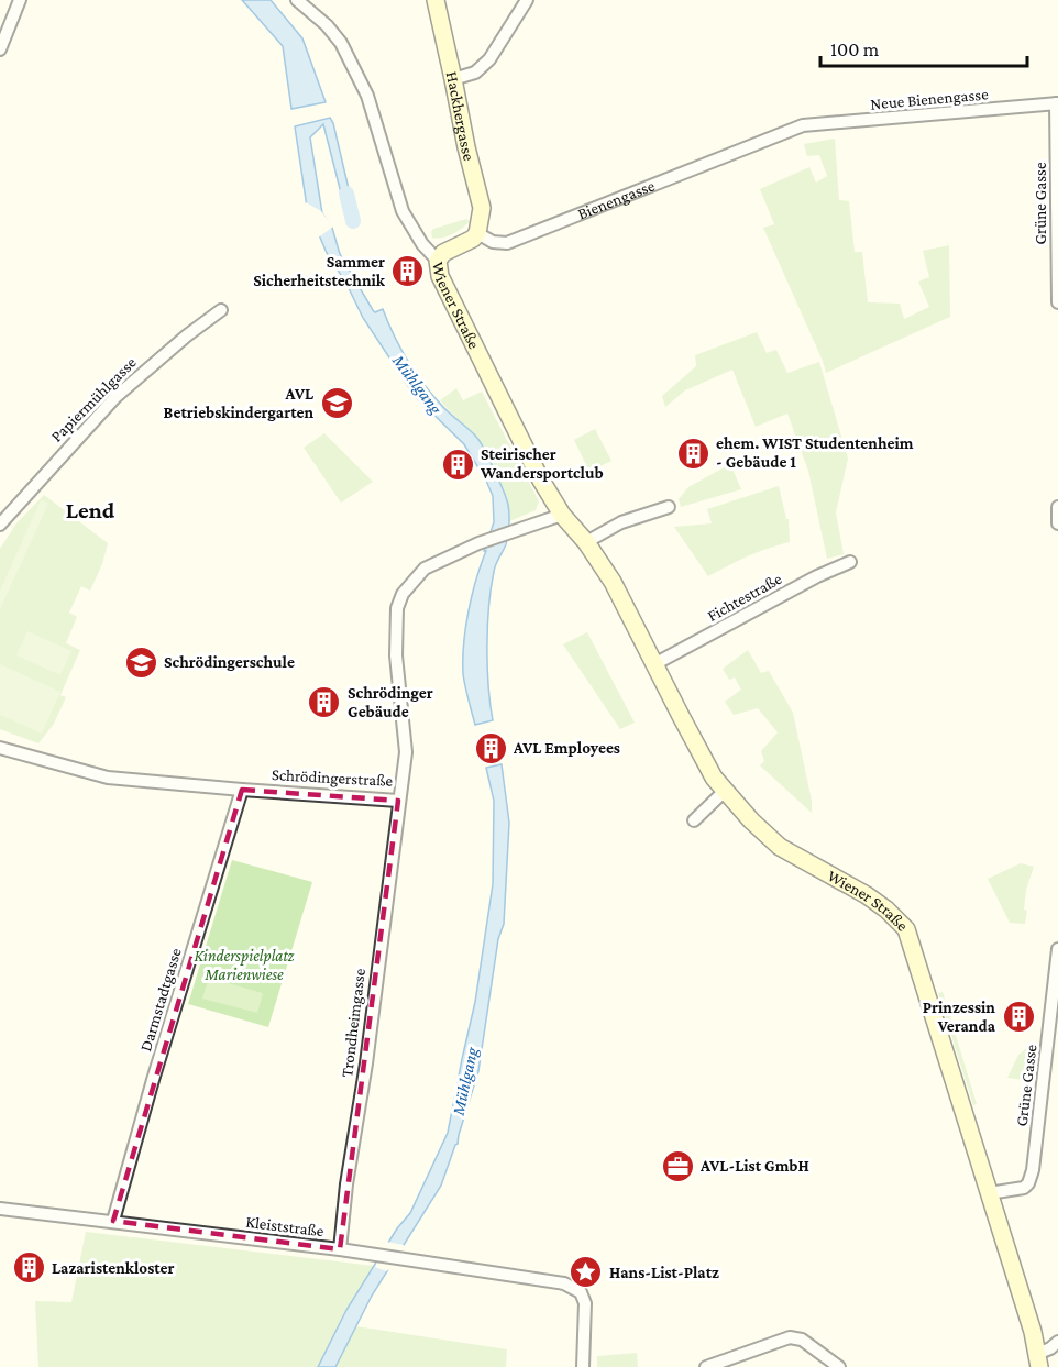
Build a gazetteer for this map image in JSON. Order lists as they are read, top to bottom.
{
  "streets": {
    "main road": ["Hackhergasse", "Wiener Straße"],
    "street": [
      "Neue Bienengasse",
      "Bienengasse",
      "Grüne Gasse",
      "Papiermühlgasse",
      "Fichtestraße",
      "Schrödingerstraße",
      "Darmstadtgasse",
      "Trondheimgasse",
      "Kleiststraße"
    ]
  },
  "crossings": [
    ["Neue Bienengasse", "Bienengasse"],
    ["Neue Bienengasse", "Grüne Gasse"],
    ["Hackhergasse", "Bienengasse"],
    ["Grüne Gasse", "Wiener Straße"],
    ["Wiener Straße", "Fichtestraße"],
    ["Wiener Straße", "Schrödingerstraße"],
    ["Schrödingerstraße", "Darmstadtgasse"],
    ["Schrödingerstraße", "Trondheimgasse"],
    ["Darmstadtgasse", "Kleiststraße"],
    ["Trondheimgasse", "Kleiststraße"]
  ],
  "districts": ["Lend"],
  "water": ["Mühlgang"],
  "parks": ["Kinderspielplatz Marienwiese"],
  "places": {
    "building": [
      "Sammer Sicherheitstechnik",
      "ehem. WIST Studentenheim - Gebäude 1",
      "Steirischer Wandersportclub",
      "Schrödinger Gebäude",
      "AVL Employees",
      "Prinzessin Veranda",
      "Lazaristenkloster"
    ],
    "school or university": ["AVL Betriebskindergarten", "Schrödingerschule"],
    "office": ["AVL-List GmbH"],
    "place": ["Hans-List-Platz"]
  },
  "scale_bar": "100 m"
}
